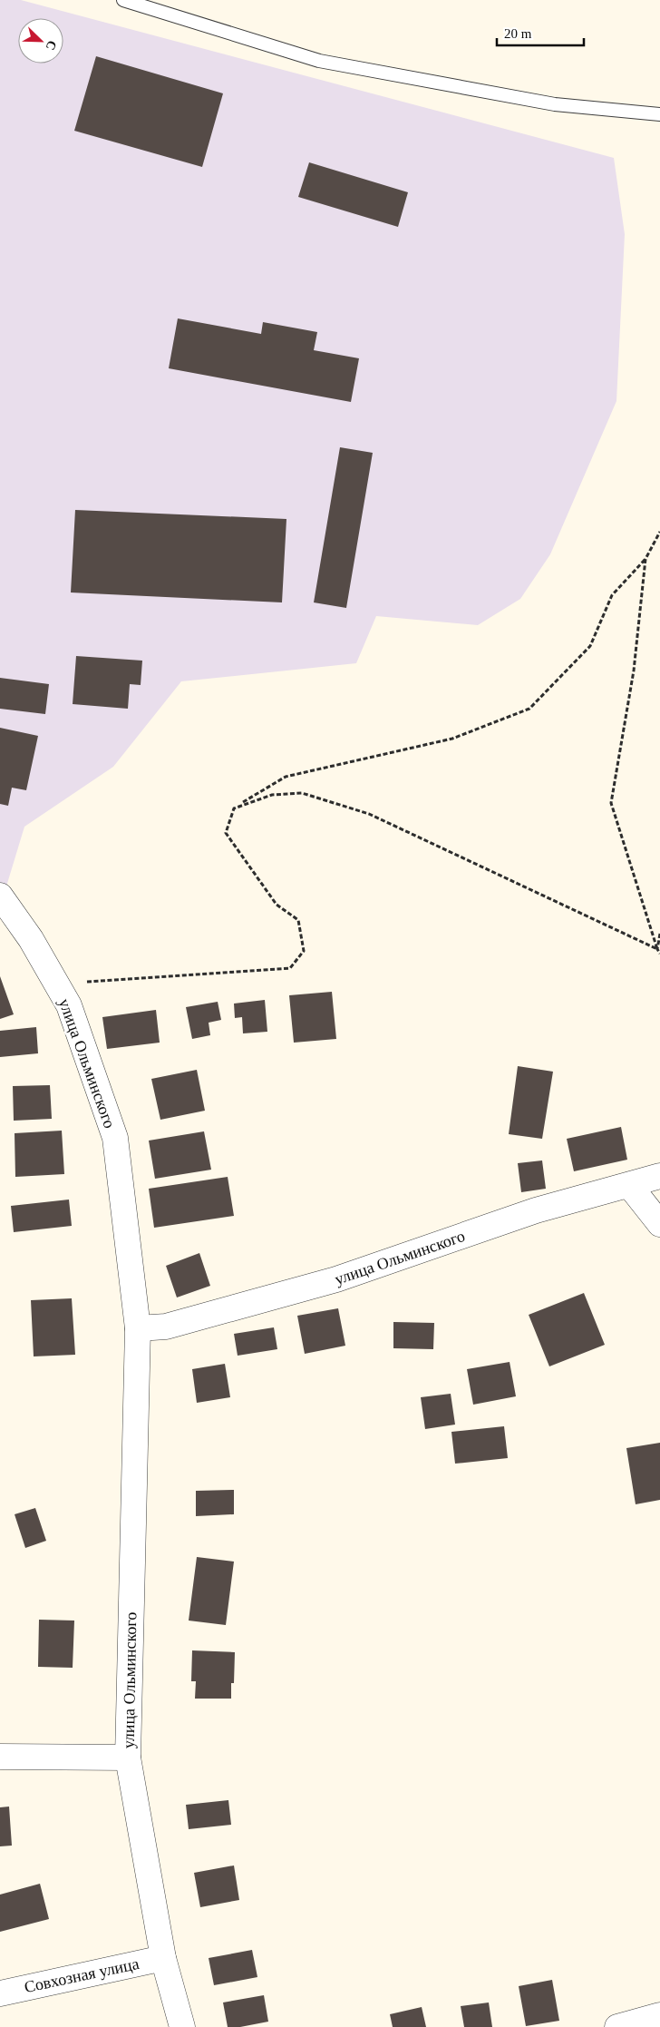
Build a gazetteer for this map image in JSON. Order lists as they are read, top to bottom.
{
  "streets": {
    "street": ["улица Ольминского", "Совхозная улица"]
  },
  "crossings": [
    ["улица Ольминского", "Совхозная улица"]
  ],
  "scale_bar": "20 m",
  "north": "bottom right"
}
